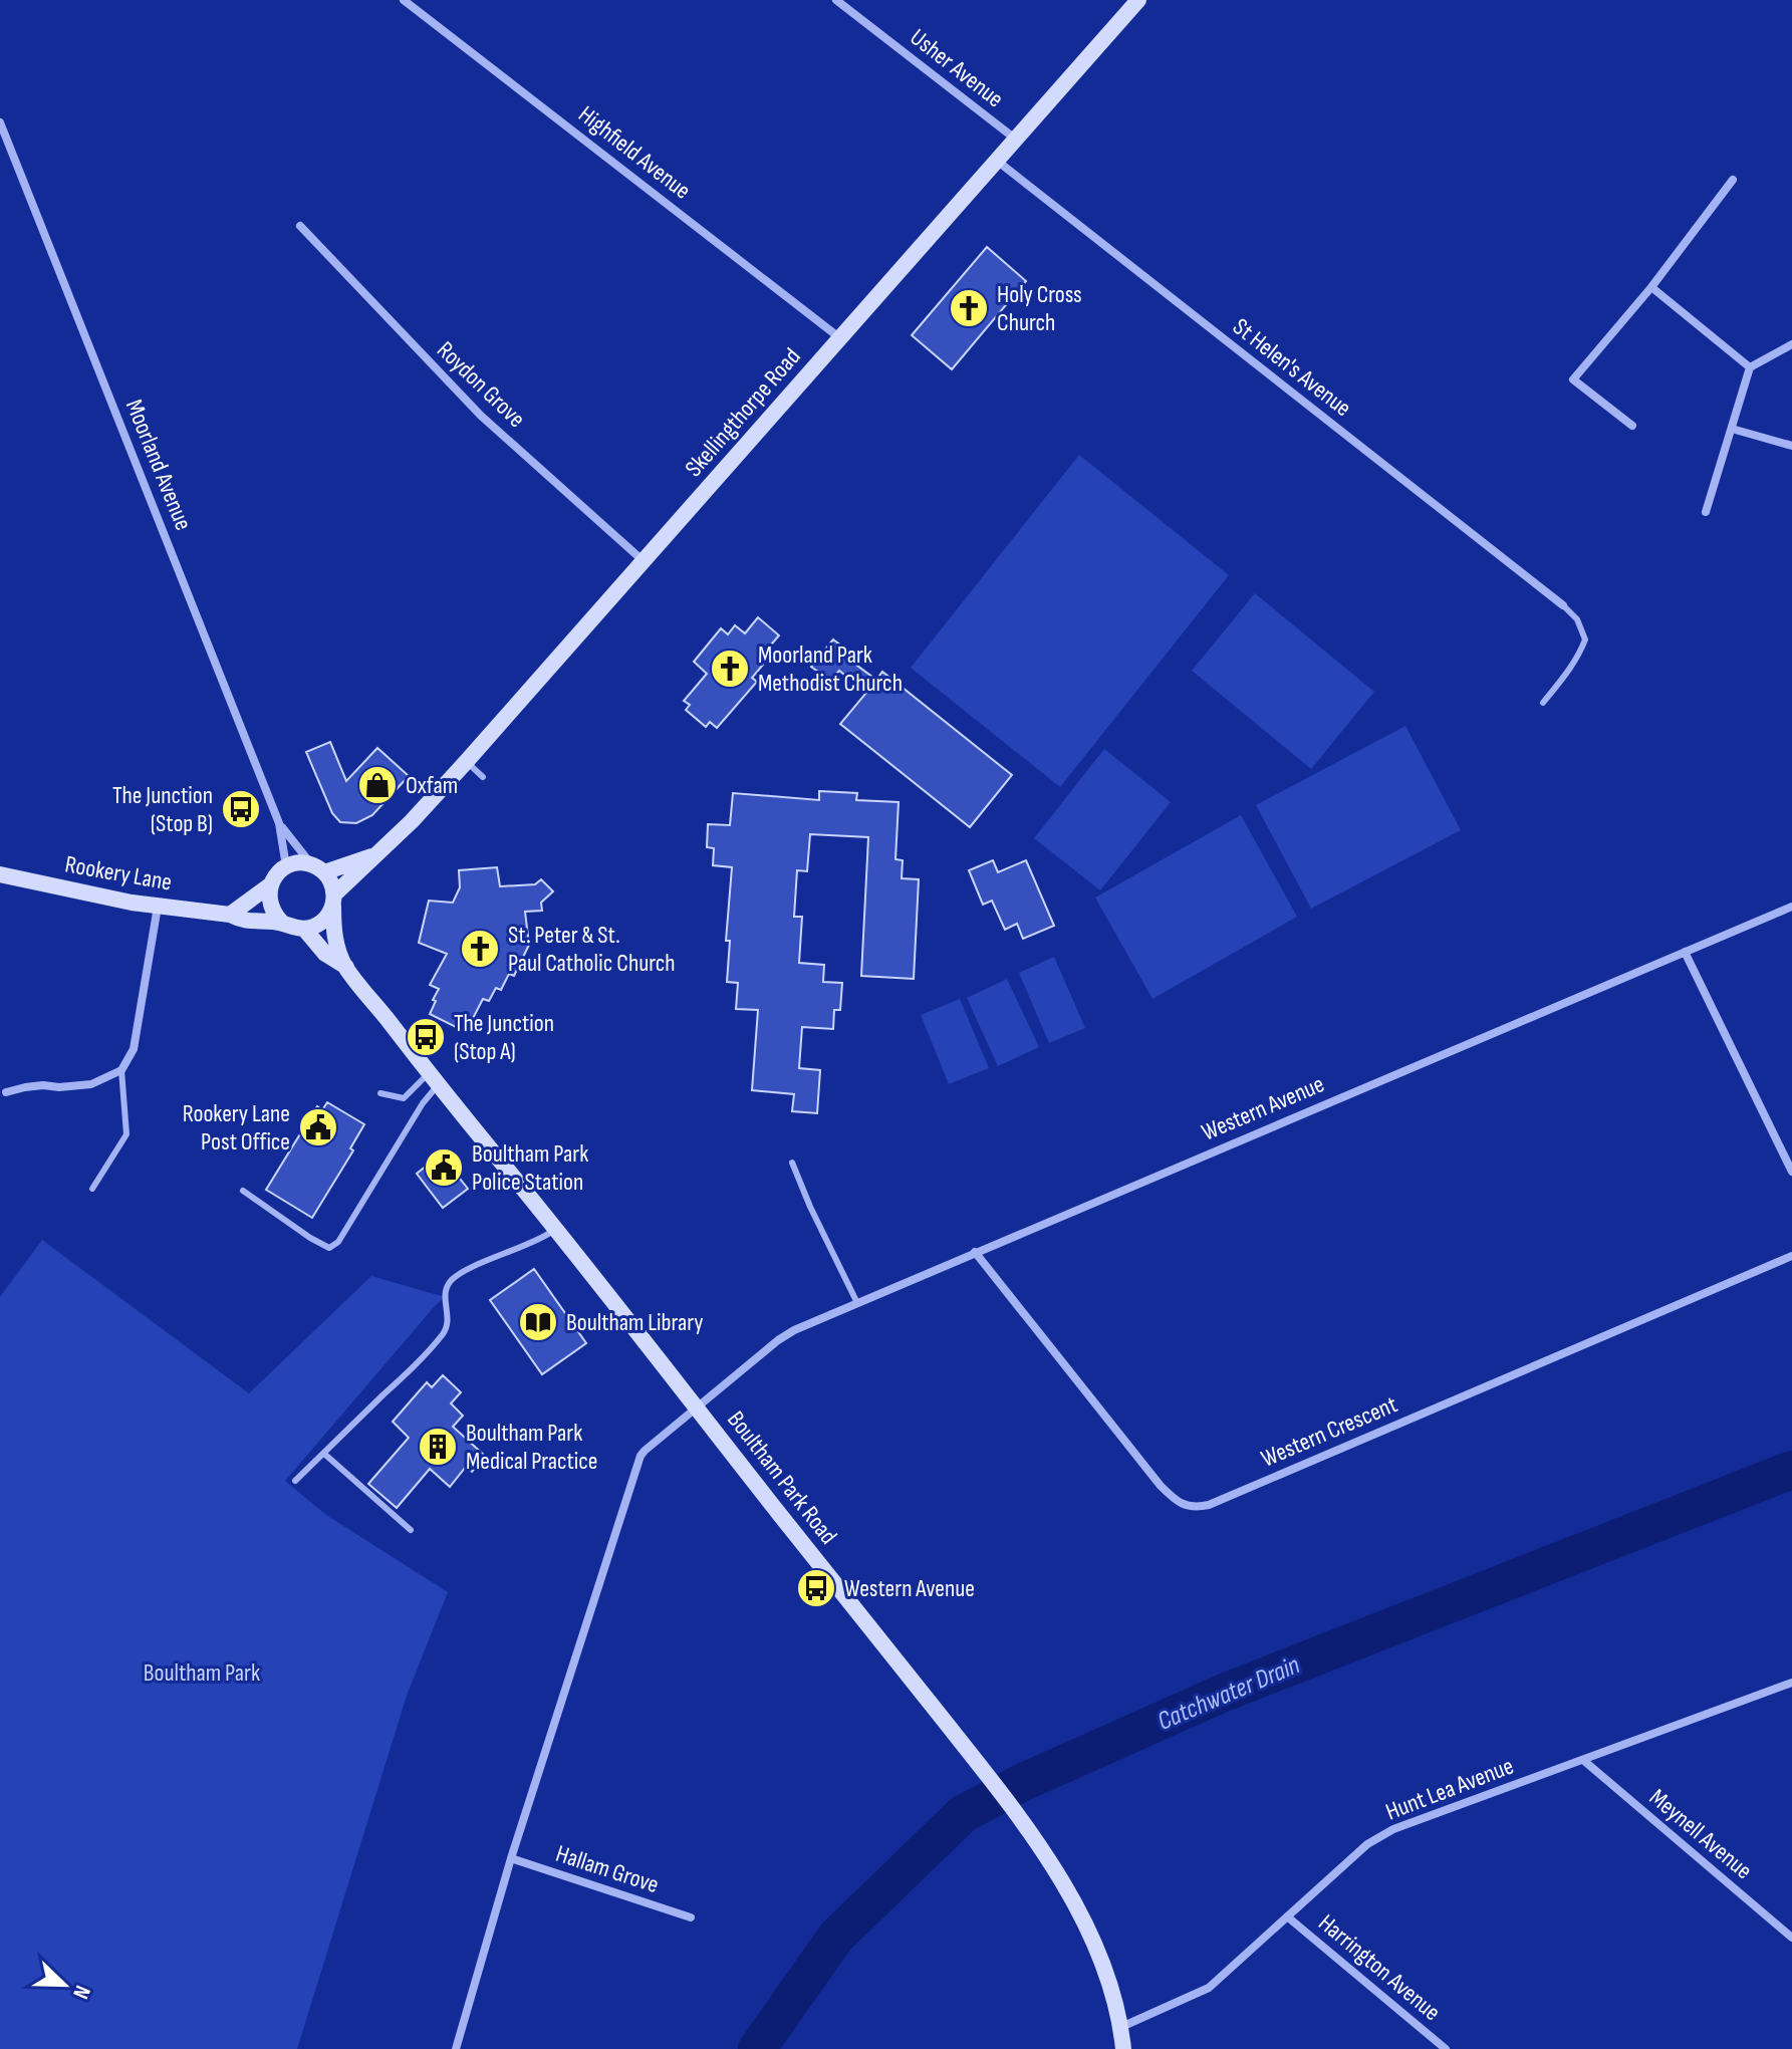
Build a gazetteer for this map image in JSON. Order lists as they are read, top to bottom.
{
  "streets": {
    "street": [
      "Usher Avenue",
      "Highfield Avenue",
      "St Helen's Avenue",
      "Roydon Grove",
      "Skellingthorpe Road",
      "Moorland Avenue",
      "Rookery Lane",
      "Western Avenue",
      "Western Crescent",
      "Boultham Park Road",
      "Hunt Lea Avenue",
      "Meynell Avenue",
      "Hallam Grove",
      "Harrington Avenue"
    ]
  },
  "crossings": [
    ["Usher Avenue", "Skellingthorpe Road"],
    ["Highfield Avenue", "Skellingthorpe Road"],
    ["St Helen's Avenue", "Skellingthorpe Road"],
    ["Roydon Grove", "Skellingthorpe Road"],
    ["Skellingthorpe Road", "Moorland Avenue"],
    ["Skellingthorpe Road", "Rookery Lane"],
    ["Moorland Avenue", "Rookery Lane"],
    ["Western Avenue", "Western Crescent"],
    ["Western Avenue", "Boultham Park Road"],
    ["Western Avenue", "Hallam Grove"],
    ["Boultham Park Road", "Hunt Lea Avenue"],
    ["Hunt Lea Avenue", "Meynell Avenue"],
    ["Hunt Lea Avenue", "Harrington Avenue"]
  ],
  "water": ["Catchwater Drain"],
  "parks": ["Boultham Park"],
  "places": {
    "church": ["Holy Cross Church", "Moorland Park Methodist Church", "St. Peter & St. Paul Catholic Church"],
    "shop": ["Oxfam"],
    "bus stop": ["The Junction (Stop B)", "The Junction (Stop A)", "Western Avenue"],
    "public building": ["Rookery Lane Post Office", "Boultham Park Police Station"],
    "library": ["Boultham Library"],
    "building": ["Boultham Park Medical Practice"]
  },
  "north": "bottom right"
}
